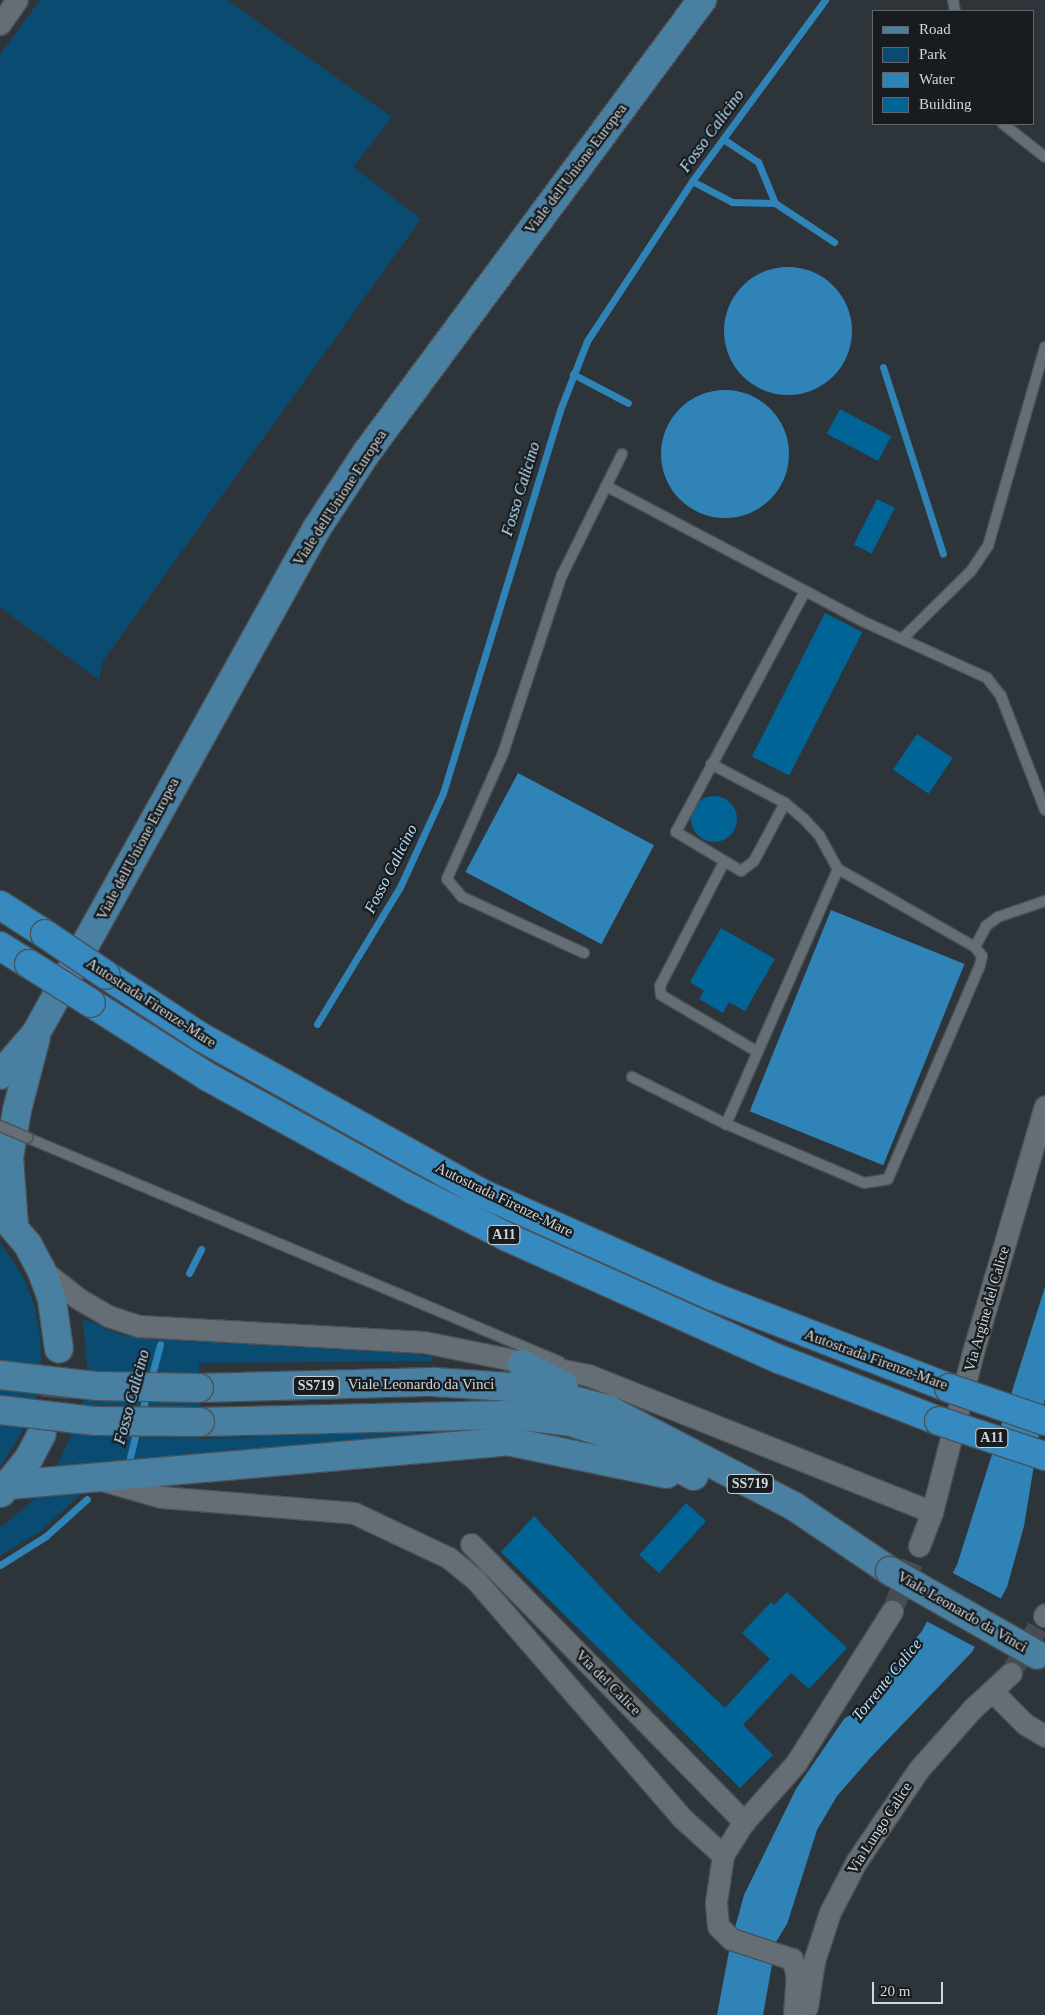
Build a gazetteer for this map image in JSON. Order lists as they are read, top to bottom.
{
  "streets": {
    "highway": ["Autostrada Firenze-Mare", "A11"],
    "main road": ["Viale dell'Unione Europea", "Viale Leonardo da Vinci", "SS719"],
    "street": ["Via Argine del Calice", "Via del Calice", "Via Lungo Calice"]
  },
  "crossings": [
    ["Viale dell'Unione Europea", "Viale Leonardo da Vinci"],
    ["Via Argine del Calice", "Viale Leonardo da Vinci"]
  ],
  "water": ["Fosso Calicino", "Torrente Calice"],
  "legend": [
    "Road",
    "Park",
    "Water",
    "Building"
  ],
  "scale_bar": "20 m"
}
